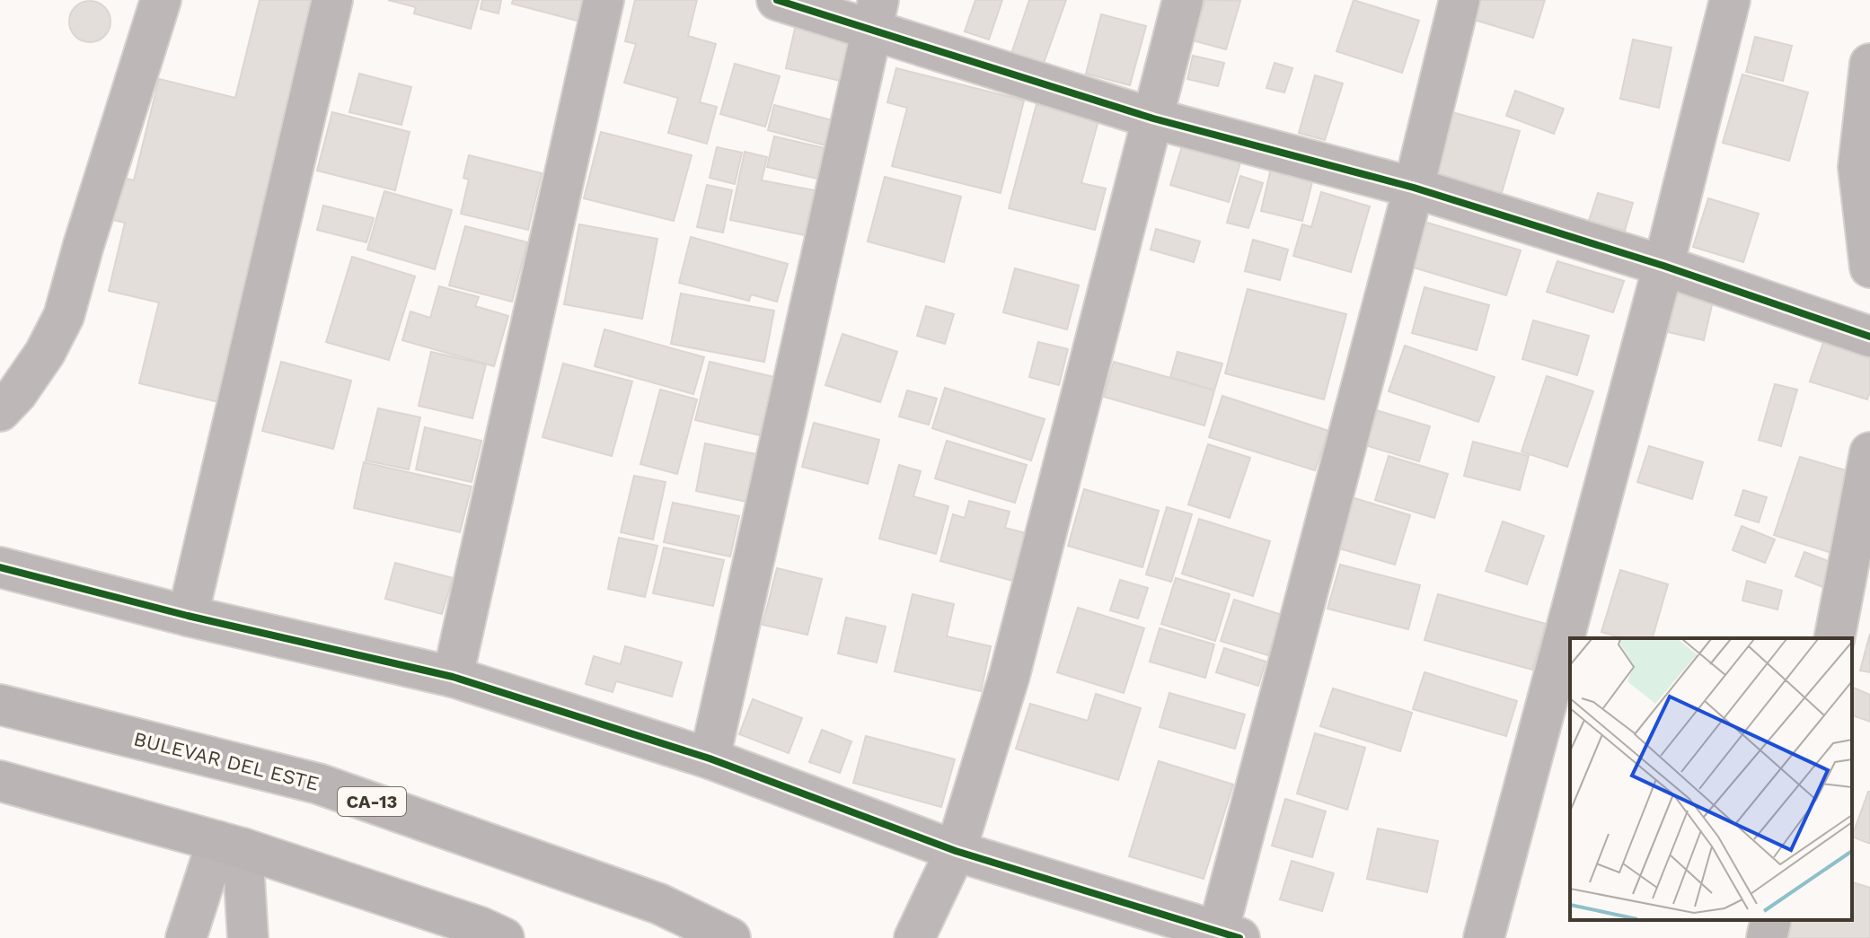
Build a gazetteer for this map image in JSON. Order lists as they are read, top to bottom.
{
  "streets": {
    "highway": ["BULEVAR DEL ESTE", "CA-13"]
  }
}
